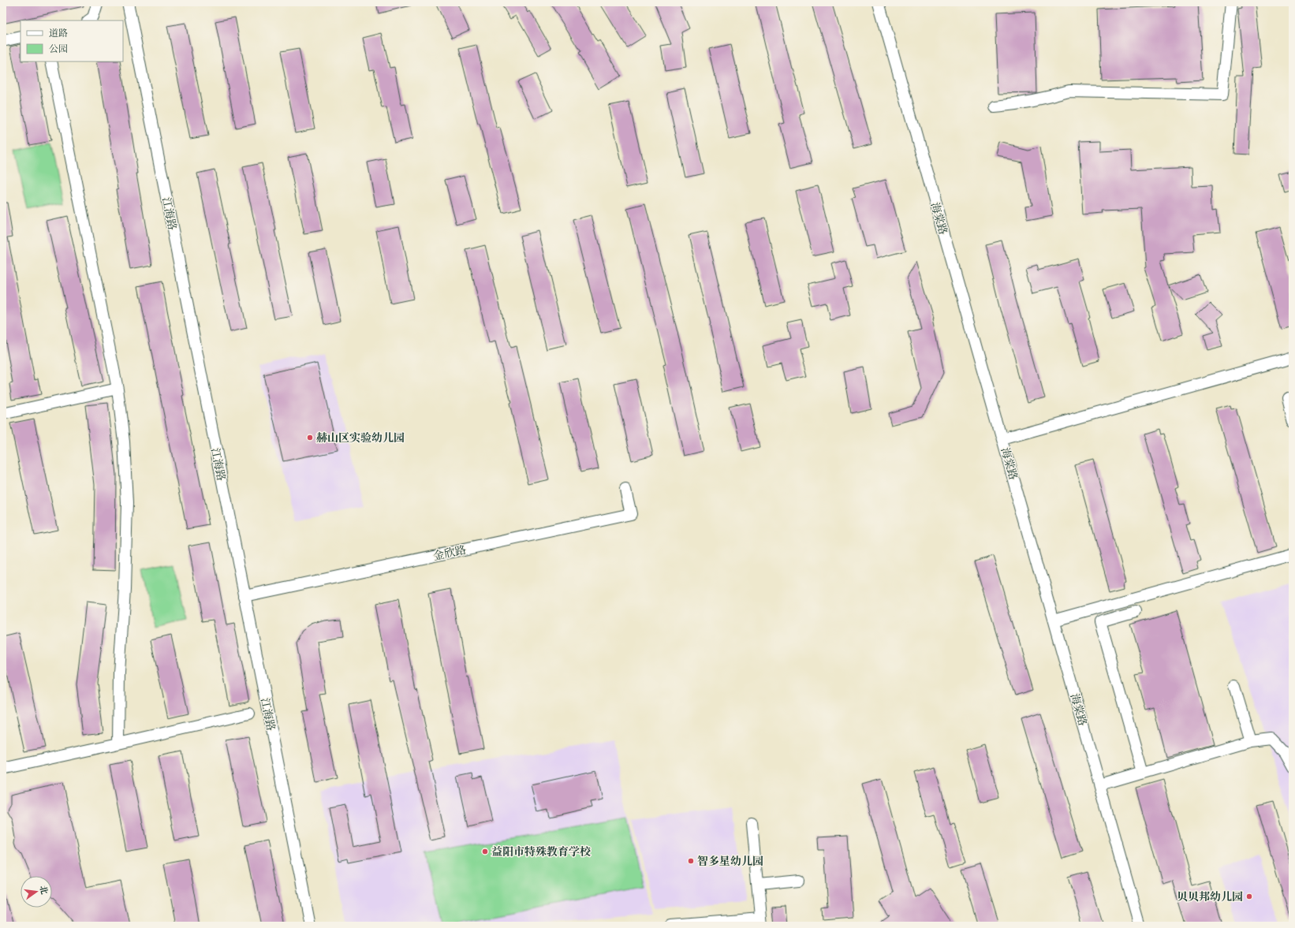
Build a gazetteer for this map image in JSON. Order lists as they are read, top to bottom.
{
  "streets": {
    "street": ["江海路", "海棠路", "金欣路"]
  },
  "crossings": [
    ["江海路", "金欣路"]
  ],
  "places": [
    "赫山区实验幼儿园",
    "益阳市特殊教育学校",
    "智多星幼儿园",
    "贝贝邦幼儿园"
  ],
  "legend": ["道路", "公园"],
  "north": "right"
}
